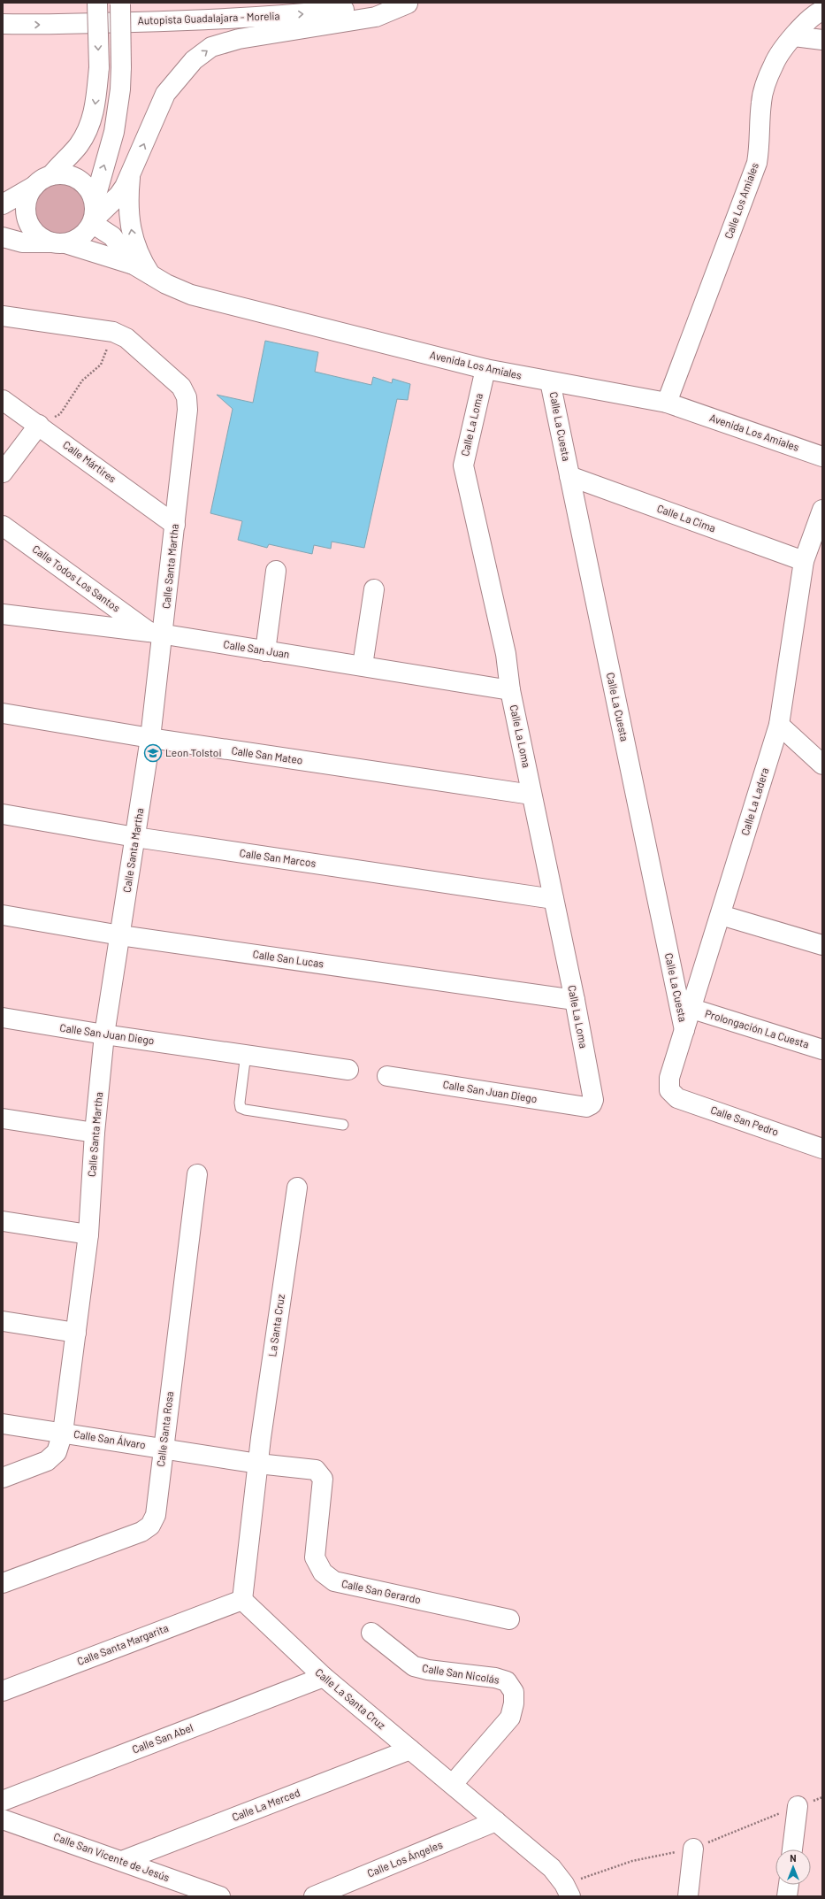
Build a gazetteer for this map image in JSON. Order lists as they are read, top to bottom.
{
  "streets": {
    "main road": [
      "Autopista Guadalajara - Morelia",
      "Calle Los Amiales",
      "Avenida Los Amiales",
      "Calle La Loma",
      "Calle La Cuesta",
      "Calle Mártires",
      "Calle La Cima",
      "Calle Santa Martha",
      "Calle Todos Los Santos",
      "Calle San Juan",
      "Calle San Mateo",
      "Calle La Ladera",
      "Calle San Marcos",
      "Calle San Lucas",
      "Prolongación La Cuesta",
      "Calle San Juan Diego",
      "Calle San Pedro",
      "La Santa Cruz",
      "Calle Santa Rosa",
      "Calle San Álvaro",
      "Calle San Gerardo",
      "Calle Santa Margarita",
      "Calle San Nicolás",
      "Calle La Santa Cruz",
      "Calle San Abel",
      "Calle La Merced",
      "Calle San Vicente de Jesús",
      "Calle Los Ángeles"
    ]
  },
  "crossings": [
    ["Calle Los Amiales", "Avenida Los Amiales"],
    ["Avenida Los Amiales", "Calle La Loma"],
    ["Avenida Los Amiales", "Calle La Cuesta"],
    ["Calle La Loma", "Calle San Juan"],
    ["Calle La Loma", "Calle San Mateo"],
    ["Calle La Loma", "Calle San Marcos"],
    ["Calle La Loma", "Calle San Lucas"],
    ["Calle La Loma", "Calle San Juan Diego"],
    ["Calle La Cuesta", "Calle La Cima"],
    ["Calle La Cuesta", "Calle La Ladera"],
    ["Calle Mártires", "Calle Santa Martha"],
    ["Calle La Cima", "Calle La Ladera"],
    ["Calle Santa Martha", "Calle Todos Los Santos"],
    ["Calle Santa Martha", "Calle San Juan"],
    ["Calle Santa Martha", "Calle San Mateo"],
    ["Calle Santa Martha", "Calle San Marcos"],
    ["Calle Santa Martha", "Calle San Lucas"],
    ["Calle Santa Martha", "Calle San Juan Diego"],
    ["Calle Santa Martha", "Calle San Álvaro"],
    ["Calle Todos Los Santos", "Calle San Juan"],
    ["Calle La Ladera", "Prolongación La Cuesta"],
    ["Calle La Ladera", "Calle San Pedro"],
    ["La Santa Cruz", "Calle San Álvaro"],
    ["Calle Santa Rosa", "Calle San Álvaro"],
    ["Calle San Álvaro", "Calle San Gerardo"],
    ["Calle Santa Margarita", "Calle La Santa Cruz"],
    ["Calle San Nicolás", "Calle La Santa Cruz"],
    ["Calle La Santa Cruz", "Calle San Abel"],
    ["Calle La Santa Cruz", "Calle La Merced"],
    ["Calle La Santa Cruz", "Calle Los Ángeles"],
    ["Calle La Merced", "Calle San Vicente de Jesús"]
  ],
  "one_way": ["Autopista Guadalajara - Morelia"],
  "places": {
    "school or university": ["Leon Tolstoi"]
  },
  "north": "top"
}
